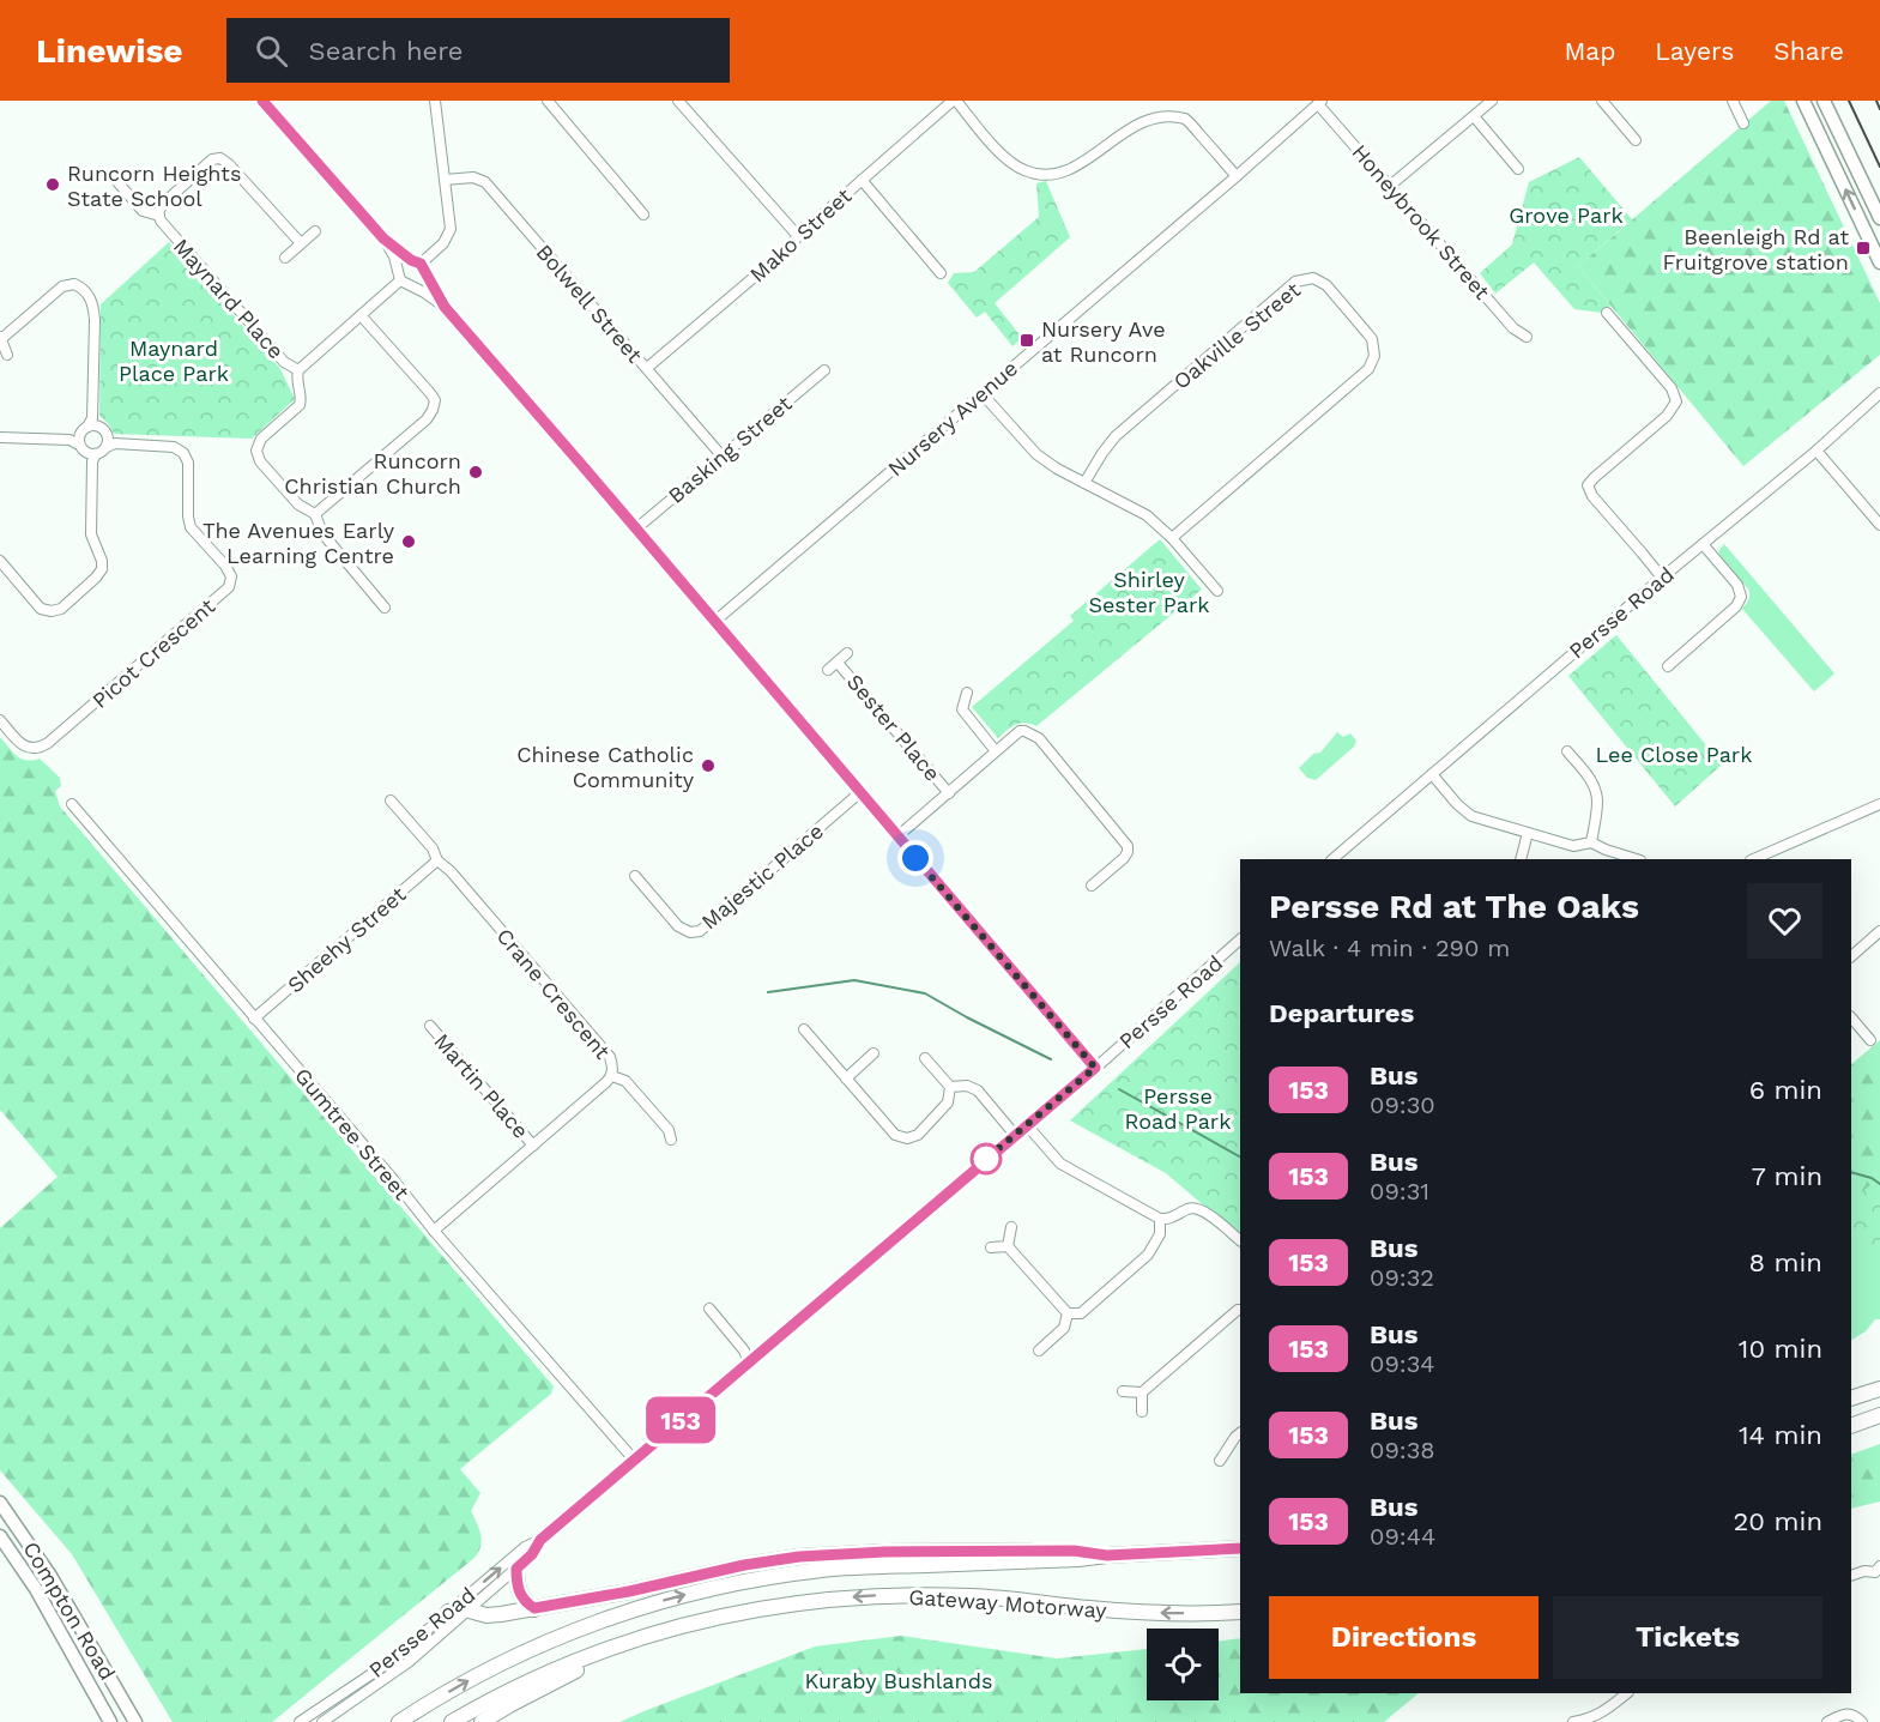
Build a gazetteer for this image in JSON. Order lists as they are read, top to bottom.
{
  "streets": {
    "highway": ["Gateway Motorway"],
    "main road": ["Compton Road"],
    "street": [
      "Honeybrook Street",
      "Mako Street",
      "Maynard Place",
      "Bolwell Street",
      "Oakville Street",
      "Nursery Avenue",
      "Basking Street",
      "Persse Road",
      "Picot Crescent",
      "Sester Place",
      "Majestic Place",
      "Sheehy Street",
      "Crane Crescent",
      "Martin Place",
      "Gumtree Street"
    ]
  },
  "crossings": [
    ["Honeybrook Street", "Nursery Avenue"],
    ["Mako Street", "Bolwell Street"],
    ["Bolwell Street", "Basking Street"],
    ["Persse Road", "Gumtree Street"],
    ["Sheehy Street", "Crane Crescent"],
    ["Sheehy Street", "Gumtree Street"],
    ["Crane Crescent", "Martin Place"],
    ["Crane Crescent", "Gumtree Street"]
  ],
  "parks": [
    "Grove Park",
    "Maynard Place Park",
    "Shirley Sester Park",
    "Lee Close Park",
    "Persse Road Park",
    "Kuraby Bushlands"
  ],
  "places": {
    "other": [
      "Runcorn Heights State School",
      "Runcorn Christian Church",
      "The Avenues Early Learning Centre",
      "Chinese Catholic Community"
    ],
    "transit": ["Beenleigh Rd at Fruitgrove station", "Nursery Ave at Runcorn"]
  },
  "lines": ["bus line 153"],
  "page": {
    "header": "Linewise",
    "search": "Search here",
    "nav": ["Map", "Layers", "Share"],
    "on_map": "153",
    "heading": [
      ["Persse Rd at The Oaks", "Walk · 4 min · 290 m"],
      "Departures"
    ],
    "list": [
      {
        "mark": "153",
        "name": "Bus",
        "note": "09:30",
        "value": "6 min"
      },
      {
        "mark": "153",
        "name": "Bus",
        "note": "09:31",
        "value": "7 min"
      },
      {
        "mark": "153",
        "name": "Bus",
        "note": "09:32",
        "value": "8 min"
      },
      {
        "mark": "153",
        "name": "Bus",
        "note": "09:34",
        "value": "10 min"
      },
      {
        "mark": "153",
        "name": "Bus",
        "note": "09:38",
        "value": "14 min"
      },
      {
        "mark": "153",
        "name": "Bus",
        "note": "09:44",
        "value": "20 min"
      }
    ],
    "buttons": ["Directions", "Tickets"]
  }
}
